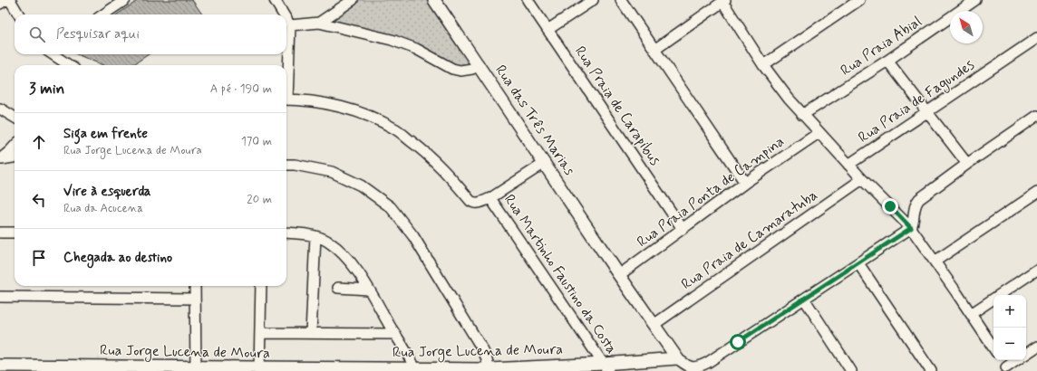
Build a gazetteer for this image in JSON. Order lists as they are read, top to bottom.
{
  "streets": {
    "street": [
      "Rua Praia Abial",
      "Rua Praia de Fagundes",
      "Rua Praia de Carapibus",
      "Rua das Três Marias",
      "Rua Praia Ponta de Campina",
      "Rua Praia de Camaratuba",
      "Rua Martinho Faustino da Costa",
      "Rua Jorge Lucena de Moura"
    ]
  },
  "crossings": [
    ["Rua Praia de Carapibus", "Rua Praia Ponta de Campina"],
    ["Rua das Três Marias", "Rua Praia Ponta de Campina"],
    ["Rua das Três Marias", "Rua Praia de Camaratuba"],
    ["Rua das Três Marias", "Rua Jorge Lucena de Moura"],
    ["Rua Martinho Faustino da Costa", "Rua Jorge Lucena de Moura"]
  ],
  "north": "top left",
  "page": {
    "search": "Pesquisar aqui",
    "heading": ["3 min", "A pé · 190 m"],
    "list": [
      ["Siga em frente", "Rua Jorge Lucena de Moura", "170 m"],
      ["Vire à esquerda", "Rua da Acucena", "20 m"],
      "Chegada ao destino"
    ],
    "map_buttons": ["+", "−"]
  }
}
